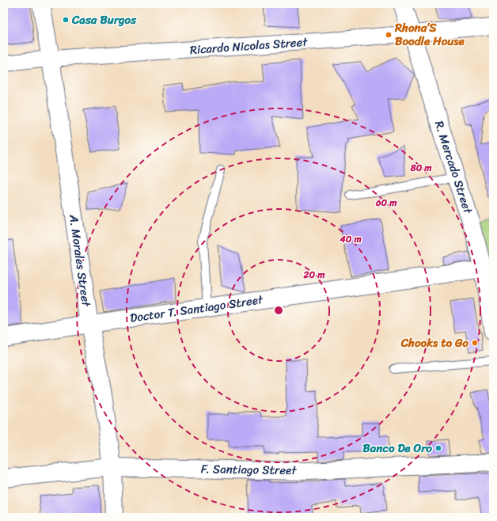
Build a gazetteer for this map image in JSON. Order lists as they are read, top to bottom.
{
  "streets": {
    "street": [
      "Ricardo Nicolas Street",
      "R. Mercado Street",
      "A. Morales Street",
      "Doctor T. Santiago Street",
      "F. Santiago Street"
    ]
  },
  "crossings": [
    ["Ricardo Nicolas Street", "R. Mercado Street"],
    ["Ricardo Nicolas Street", "A. Morales Street"],
    ["R. Mercado Street", "Doctor T. Santiago Street"],
    ["A. Morales Street", "Doctor T. Santiago Street"],
    ["A. Morales Street", "F. Santiago Street"]
  ],
  "places": [
    "Casa Burgos",
    "Rhona’S Boodle House",
    "Chooks to Go",
    "Banco De Oro"
  ],
  "rings": [
    "80 m",
    "60 m",
    "40 m",
    "20 m"
  ]
}
